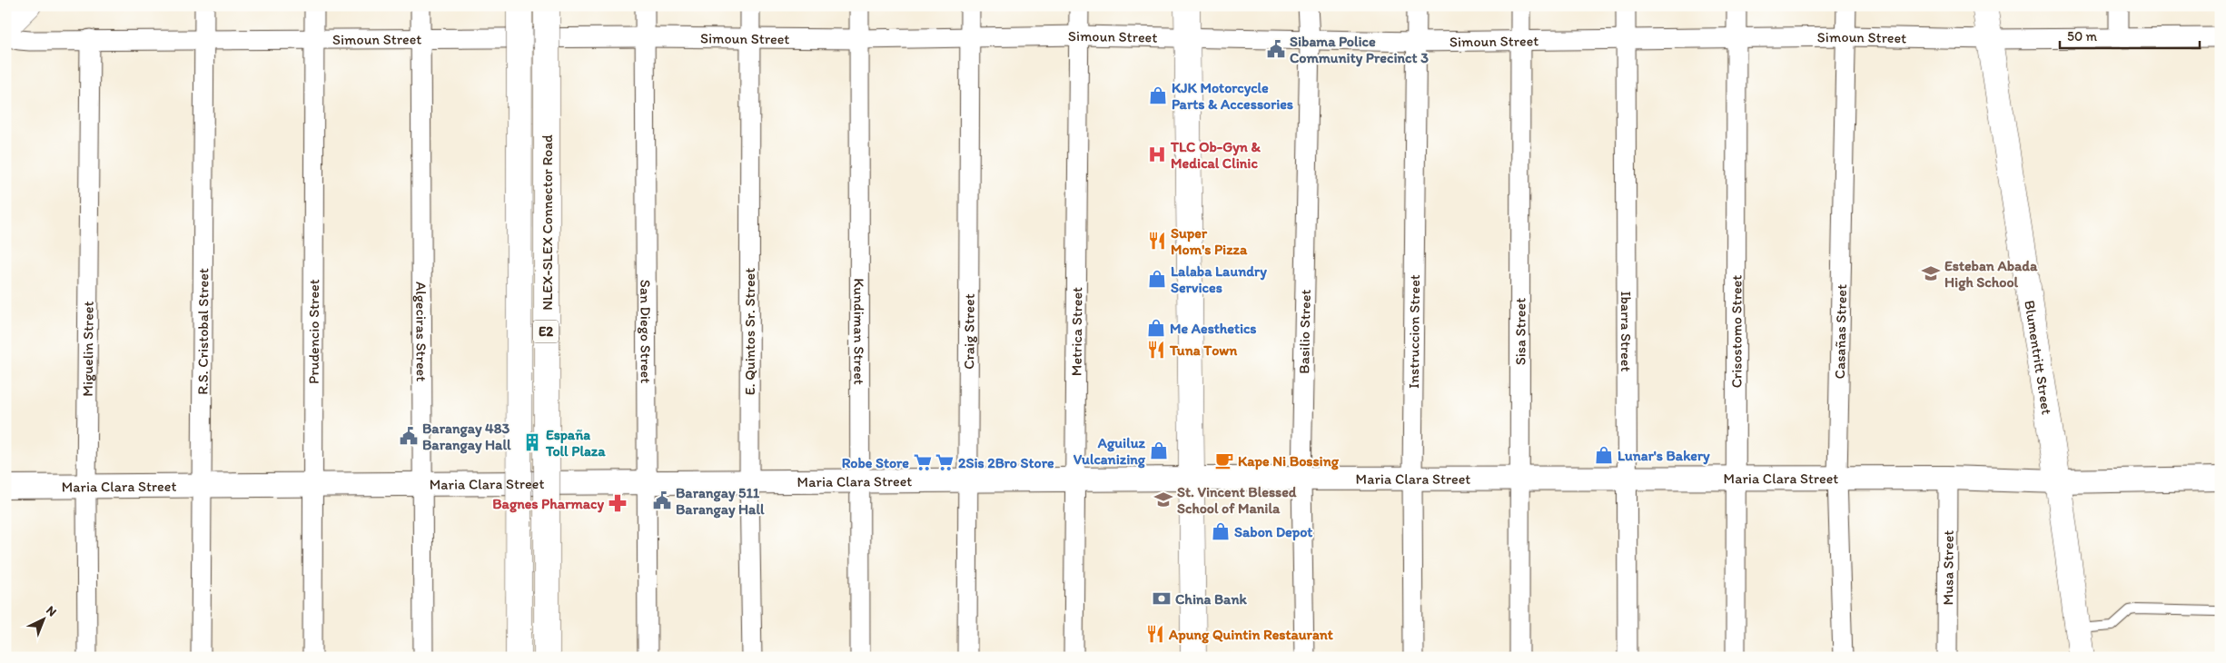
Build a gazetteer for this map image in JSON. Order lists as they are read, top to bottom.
{
  "streets": {
    "main road": ["NLEX-SLEX Connector Road", "E2", "Blumentritt Street"],
    "street": [
      "Simoun Street",
      "R.S. Cristobal Street",
      "Prudencio Street",
      "Algeciras Street",
      "San Diego Street",
      "E. Quintos Sr. Street",
      "Kundiman Street",
      "Craig Street",
      "Metrica Street",
      "Basilio Street",
      "Instruccion Street",
      "Sisa Street",
      "Ibarra Street",
      "Crisostomo Street",
      "Casañas Street",
      "Miguelin Street",
      "Maria Clara Street",
      "Musa Street"
    ]
  },
  "crossings": [
    ["Simoun Street", "R.S. Cristobal Street"],
    ["Simoun Street", "Prudencio Street"],
    ["Simoun Street", "Algeciras Street"],
    ["Simoun Street", "San Diego Street"],
    ["Simoun Street", "E. Quintos Sr. Street"],
    ["Simoun Street", "Kundiman Street"],
    ["Simoun Street", "Craig Street"],
    ["Simoun Street", "Metrica Street"],
    ["Simoun Street", "Basilio Street"],
    ["Simoun Street", "Instruccion Street"],
    ["Simoun Street", "Sisa Street"],
    ["Simoun Street", "Ibarra Street"],
    ["Simoun Street", "Crisostomo Street"],
    ["Simoun Street", "Casañas Street"],
    ["Simoun Street", "Miguelin Street"],
    ["Simoun Street", "Blumentritt Street"],
    ["R.S. Cristobal Street", "Maria Clara Street"],
    ["Prudencio Street", "Maria Clara Street"],
    ["Algeciras Street", "Maria Clara Street"],
    ["San Diego Street", "Maria Clara Street"],
    ["E. Quintos Sr. Street", "Maria Clara Street"],
    ["Kundiman Street", "Maria Clara Street"],
    ["Craig Street", "Maria Clara Street"],
    ["Metrica Street", "Maria Clara Street"],
    ["Basilio Street", "Maria Clara Street"],
    ["Instruccion Street", "Maria Clara Street"],
    ["Sisa Street", "Maria Clara Street"],
    ["Ibarra Street", "Maria Clara Street"],
    ["Crisostomo Street", "Maria Clara Street"],
    ["Casañas Street", "Maria Clara Street"],
    ["Miguelin Street", "Maria Clara Street"],
    ["Blumentritt Street", "Maria Clara Street"],
    ["Maria Clara Street", "Musa Street"]
  ],
  "places": {
    "public building": ["Sibama Police Community Precinct 3", "Barangay 483 Barangay Hall", "Barangay 511 Barangay Hall"],
    "shop": [
      "KJK Motorcycle Parts & Accessories",
      "Lalaba Laundry Services",
      "Me Aesthetics",
      "Aguiluz Vulcanizing",
      "Lunar's Bakery",
      "Sabon Depot"
    ],
    "hospital": ["TLC Ob-Gyn & Medical Clinic"],
    "restaurant": ["Super Mom's Pizza", "Tuna Town", "Apung Quintin Restaurant"],
    "school or university": ["Esteban Abada High School", "St. Vincent Blessed School of Manila"],
    "building": ["España Toll Plaza"],
    "cafe": ["Kape Ni Bossing"],
    "supermarket": ["Robe Store", "2Sis 2Bro Store"],
    "pharmacy": ["Bagnes Pharmacy"],
    "bank": ["China Bank"]
  },
  "scale_bar": "50 m",
  "north": "top right"
}
